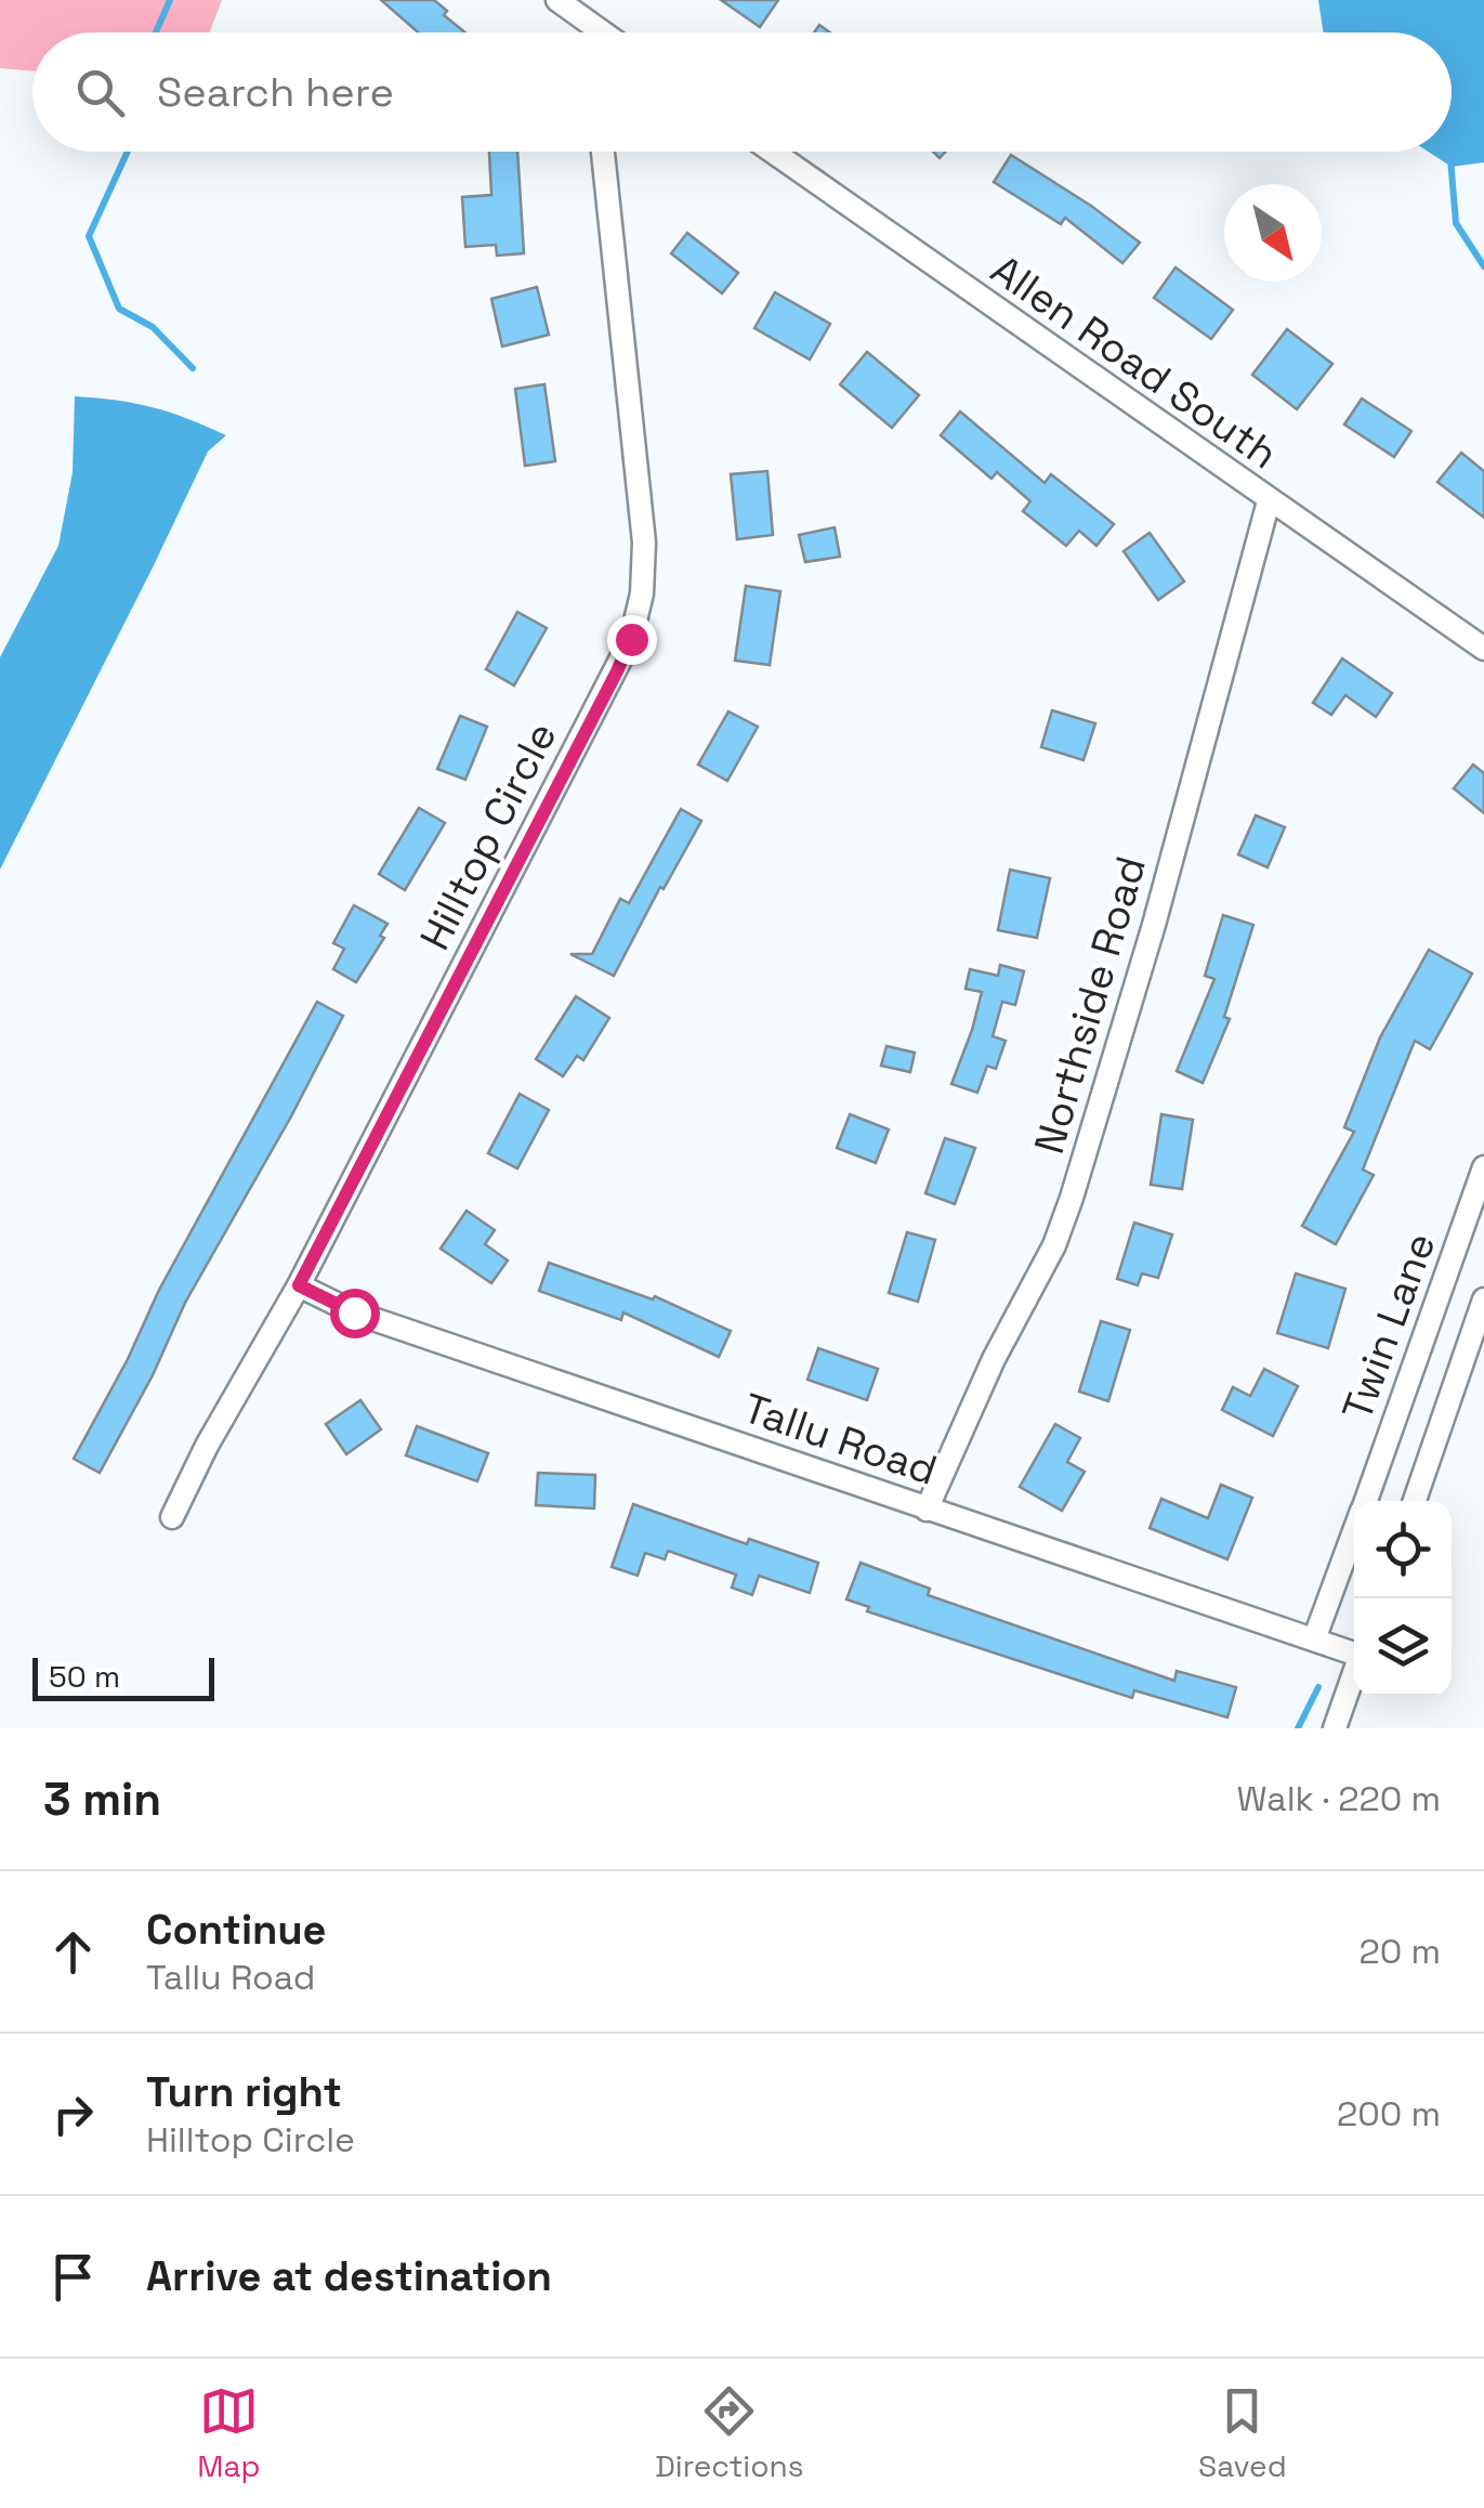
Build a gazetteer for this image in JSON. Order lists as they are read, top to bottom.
{
  "streets": {
    "street": [
      "Allen Road South",
      "Hilltop Circle",
      "Northside Road",
      "Twin Lane",
      "Tallu Road"
    ]
  },
  "crossings": [
    ["Allen Road South", "Northside Road"],
    ["Hilltop Circle", "Tallu Road"],
    ["Northside Road", "Tallu Road"],
    ["Twin Lane", "Tallu Road"]
  ],
  "scale_bar": "50 m",
  "north": "bottom right",
  "page": {
    "search": "Search here",
    "scale": "50 m",
    "heading": ["3 min", "Walk · 220 m"],
    "list": [
      ["Continue", "Tallu Road", "20 m"],
      ["Turn right", "Hilltop Circle", "200 m"],
      "Arrive at destination"
    ],
    "nav": ["Map", "Directions", "Saved"]
  }
}
